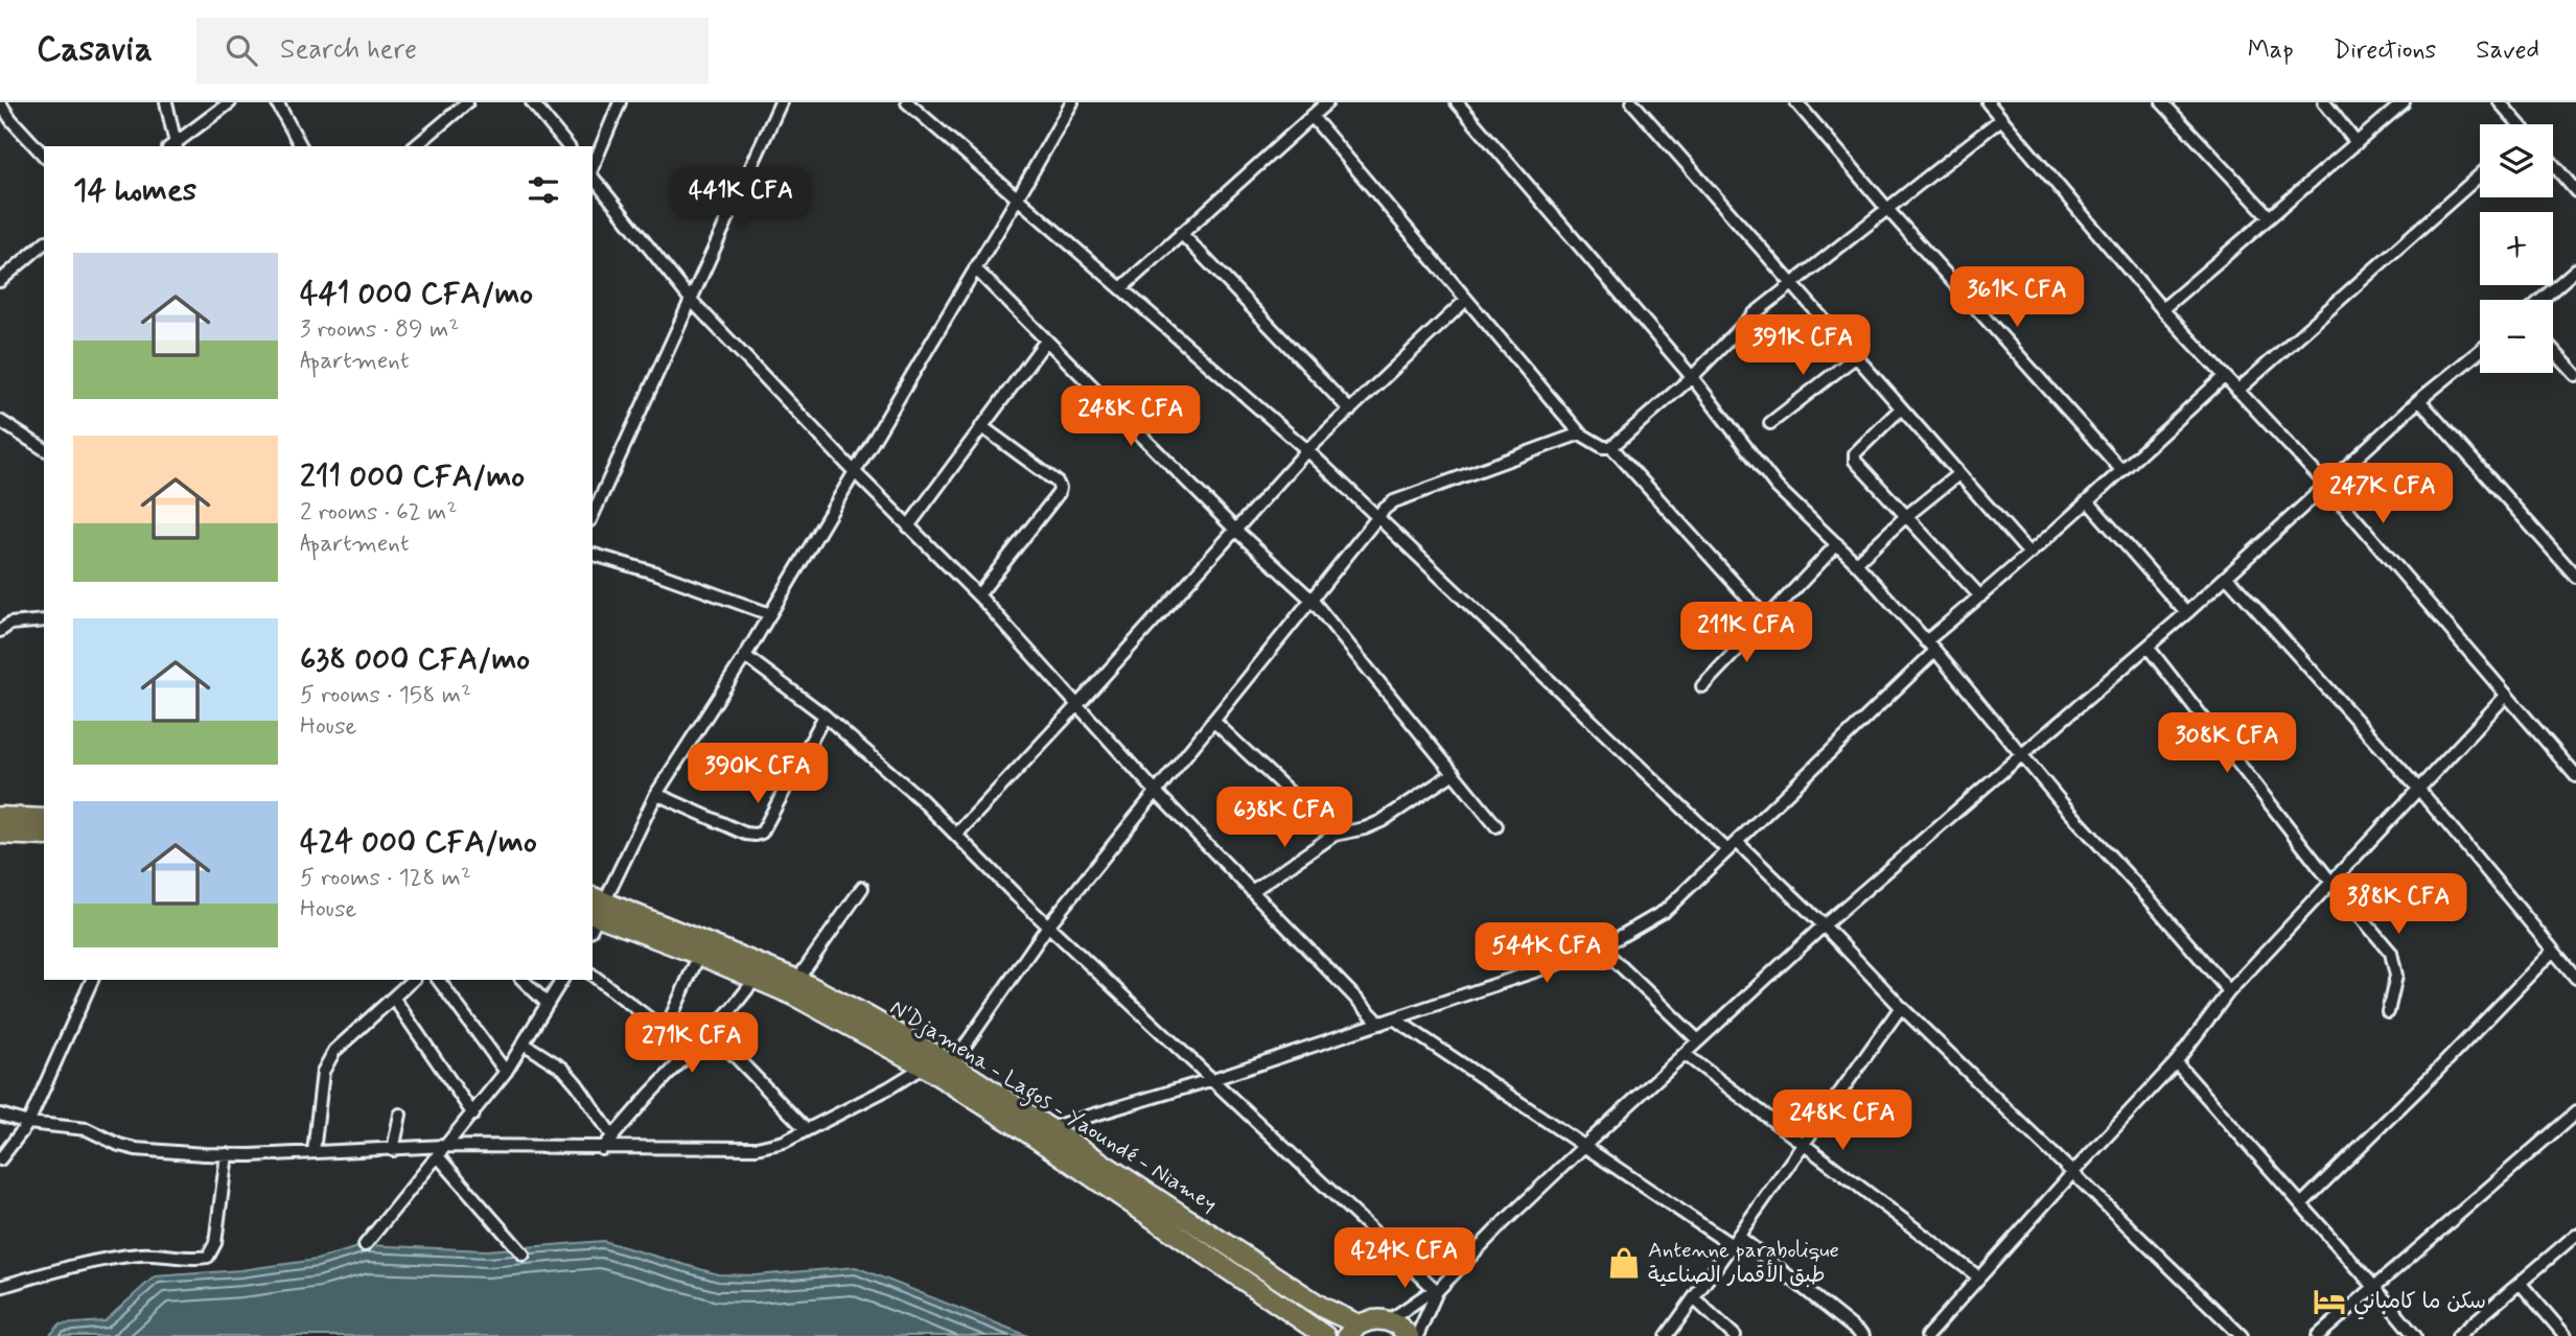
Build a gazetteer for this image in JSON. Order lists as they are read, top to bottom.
{
  "streets": {
    "highway": ["N'Djamena - Lagos - Yaoundé - Niamey"]
  },
  "places": {
    "shop": ["Antenne parabolique طبق الأقمار الصناعية"],
    "hotel": ["سكن ما كامباني"]
  },
  "page": {
    "header": "Casavia",
    "search": "Search here",
    "nav": ["Map", "Directions", "Saved"],
    "map_buttons": ["+", "−"],
    "heading": "14 homes",
    "price": [
      "441K CFA",
      "361K CFA",
      "391K CFA",
      "248K CFA",
      "247K CFA",
      "211K CFA",
      "308K CFA",
      "390K CFA",
      "638K CFA",
      "388K CFA",
      "544K CFA",
      "271K CFA",
      "248K CFA",
      "424K CFA"
    ],
    "list": [
      {
        "name": "441 000 CFA/mo",
        "note": "3 rooms · 89 m² · Apartment"
      },
      {
        "name": "211 000 CFA/mo",
        "note": "2 rooms · 62 m² · Apartment"
      },
      {
        "name": "638 000 CFA/mo",
        "note": "5 rooms · 158 m² · House"
      },
      {
        "name": "424 000 CFA/mo",
        "note": "5 rooms · 128 m² · House"
      }
    ]
  }
}
